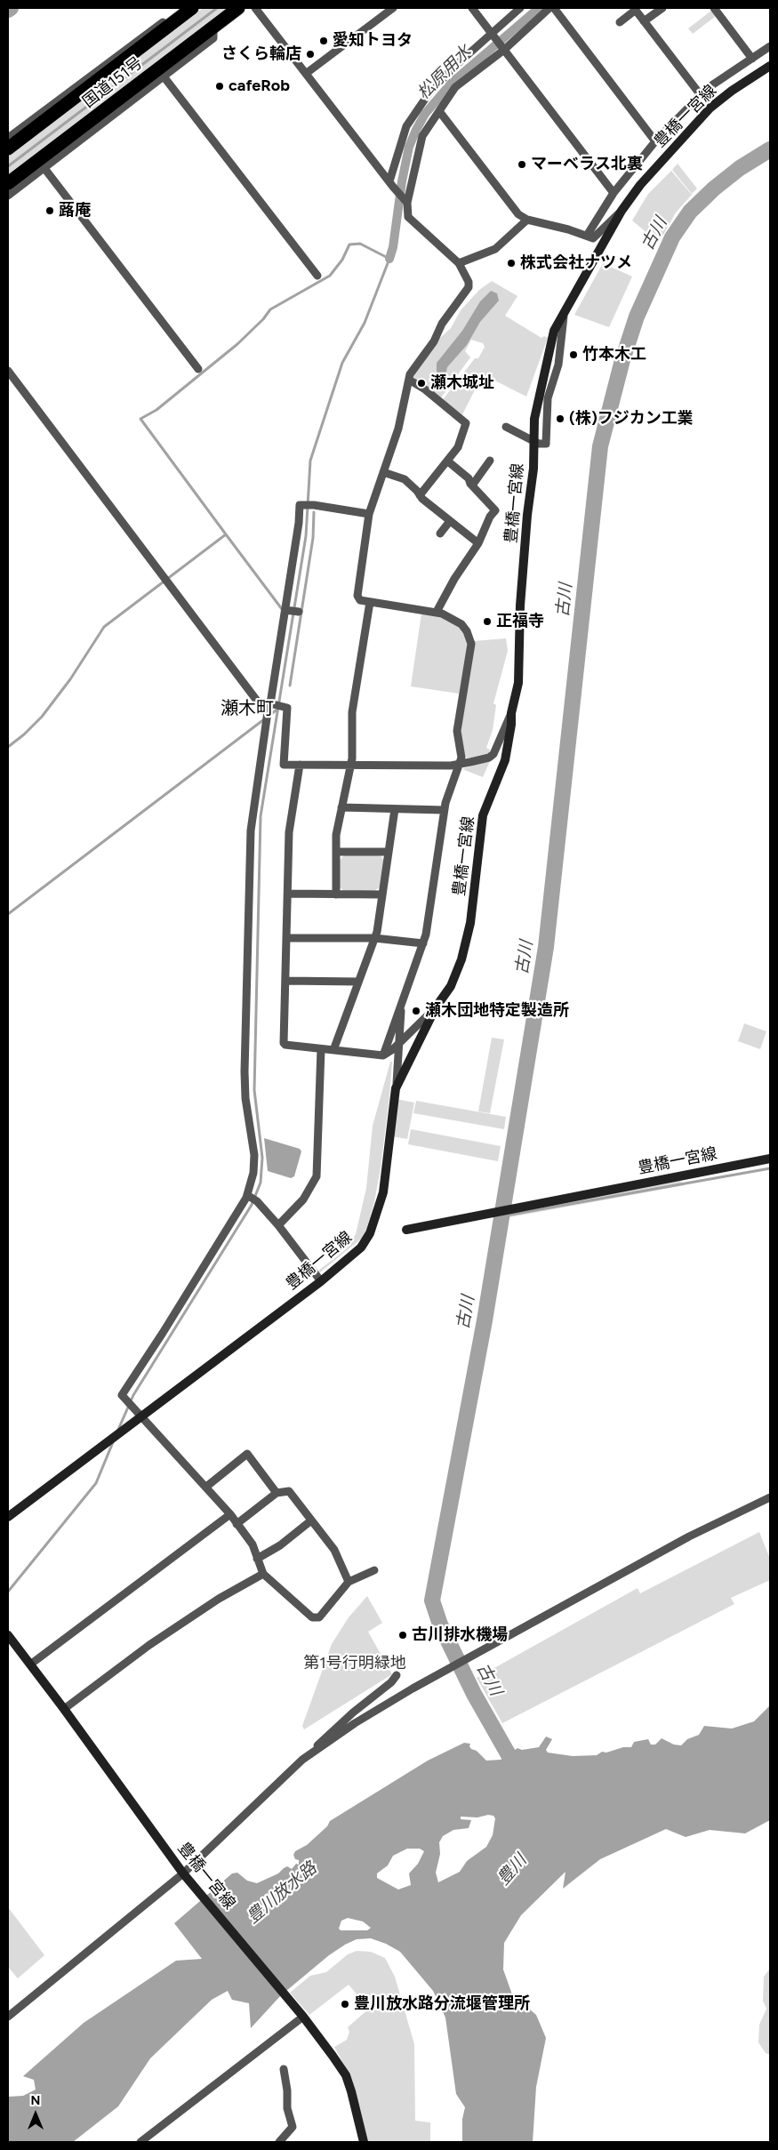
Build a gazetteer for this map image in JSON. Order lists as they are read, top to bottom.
{
  "streets": {
    "highway": ["国道151号"],
    "main road": ["豊橋一宮線"]
  },
  "districts": ["瀬木町"],
  "water": [
    "松原用水",
    "古川",
    "豊川",
    "豊川放水路"
  ],
  "parks": ["第1号行明緑地"],
  "places": [
    "愛知トヨタ",
    "さくら輪店",
    "cafeRob",
    "マーベラス北裏",
    "蕗庵",
    "株式会社ナツメ",
    "竹本木工",
    "瀬木城址",
    "(株)フジカン工業",
    "正福寺",
    "瀬木団地特定製造所",
    "古川排水機場",
    "豊川放水路分流堰管理所"
  ],
  "north": "top"
}
